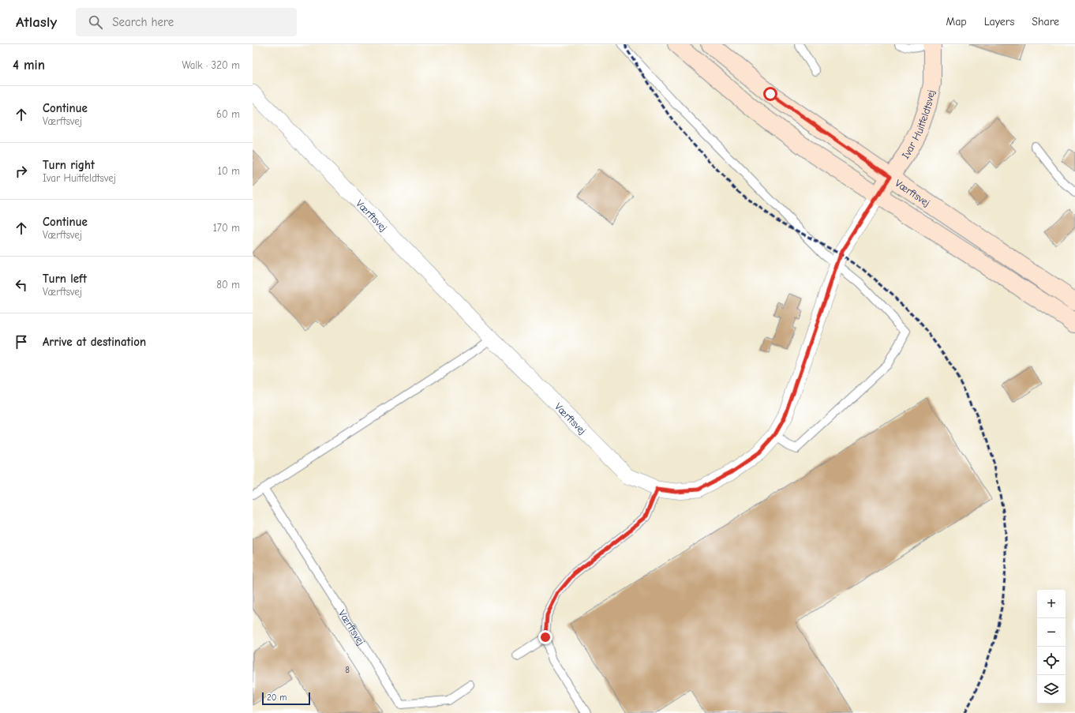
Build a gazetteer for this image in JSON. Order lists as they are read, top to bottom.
{
  "streets": {
    "street": ["Ivar Huitfeldtsvej", "Værftsvej"]
  },
  "crossings": [
    ["Ivar Huitfeldtsvej", "Værftsvej"]
  ],
  "house_numbers": ["8"],
  "scale_bar": "20 m",
  "page": {
    "header": "Atlasly",
    "search": "Search here",
    "nav": ["Map", "Layers", "Share"],
    "heading": ["4 min", "Walk · 320 m"],
    "list": [
      ["Continue", "Værftsvej", "60 m"],
      ["Turn right", "Ivar Huitfeldtsvej", "10 m"],
      ["Continue", "Værftsvej", "170 m"],
      ["Turn left", "Værftsvej", "80 m"],
      "Arrive at destination"
    ],
    "map_buttons": ["+", "−"],
    "scale": "20 m"
  }
}
